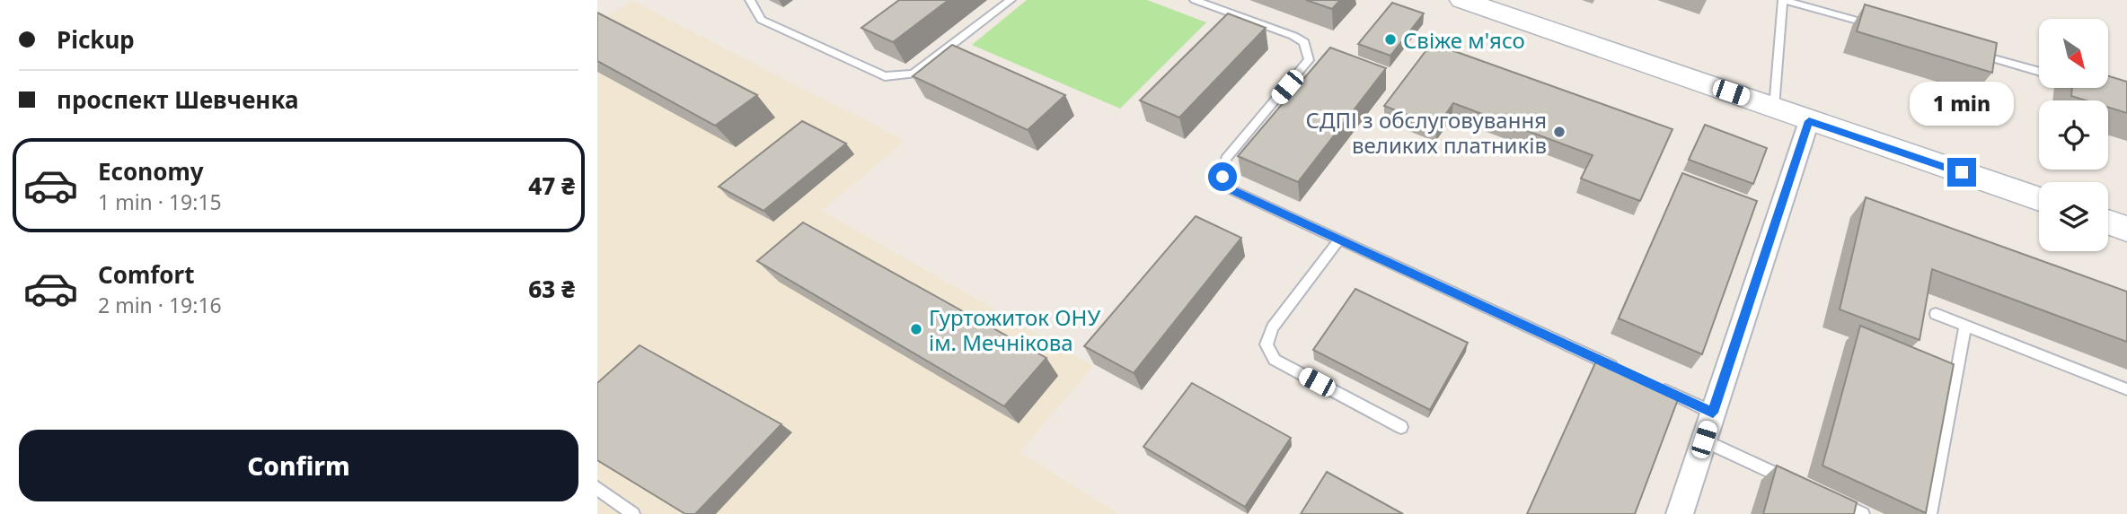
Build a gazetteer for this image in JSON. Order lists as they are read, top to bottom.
{
  "places": ["Свіже м'ясо", "СДПІ з обслуговування великих платників", "Гуртожиток ОНУ ім. Мечнікова"],
  "north": "bottom right",
  "page": {
    "banner": ["Pickup", "проспект Шевченка"],
    "bubble": "1 min",
    "list": [
      {
        "name": "Economy",
        "note": "1 min · 19:15",
        "value": "47 ₴"
      },
      {
        "name": "Comfort",
        "note": "2 min · 19:16",
        "value": "63 ₴"
      }
    ],
    "buttons": "Confirm"
  }
}
